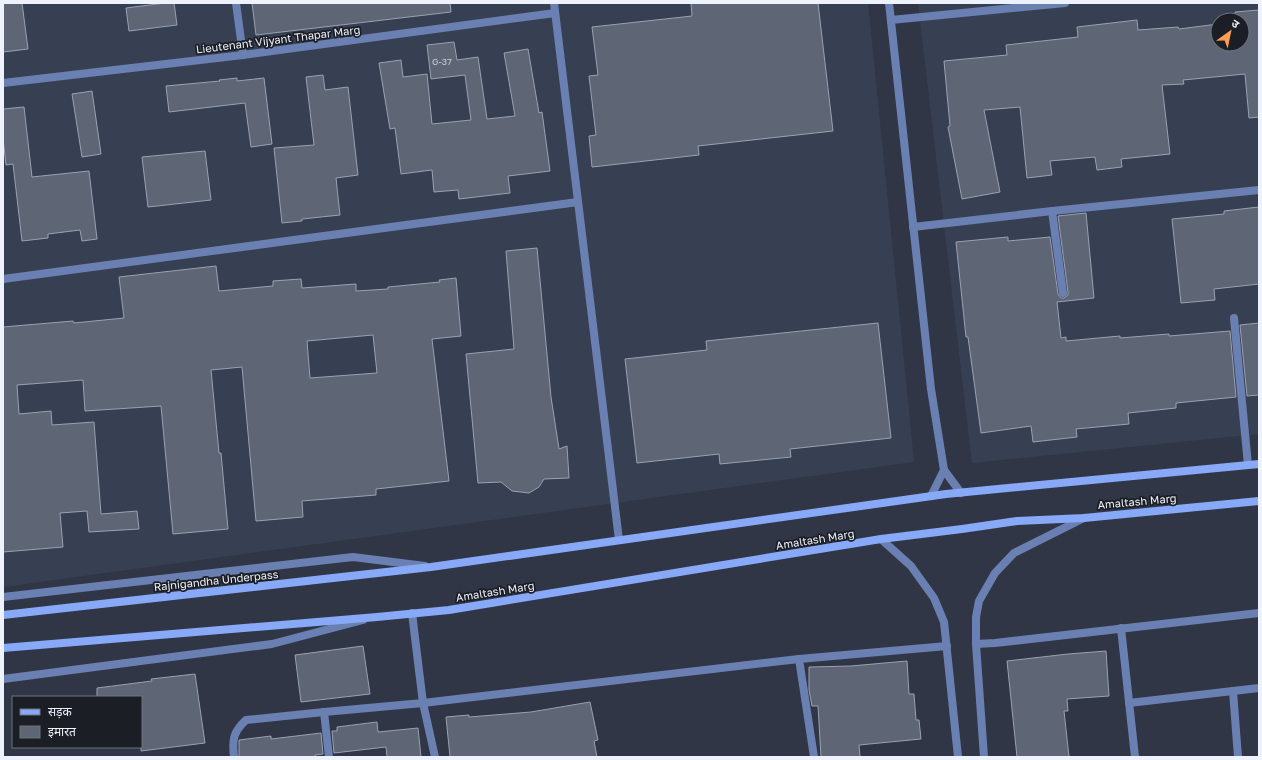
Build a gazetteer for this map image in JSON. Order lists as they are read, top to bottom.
{
  "streets": {
    "main road": ["Amaltash Marg", "Rajnigandha Underpass"],
    "street": ["Lieutenant Vijyant Thapar Marg"]
  },
  "house_numbers": ["G-37"],
  "legend": ["सड़क", "इमारत"],
  "north": "top right"
}
